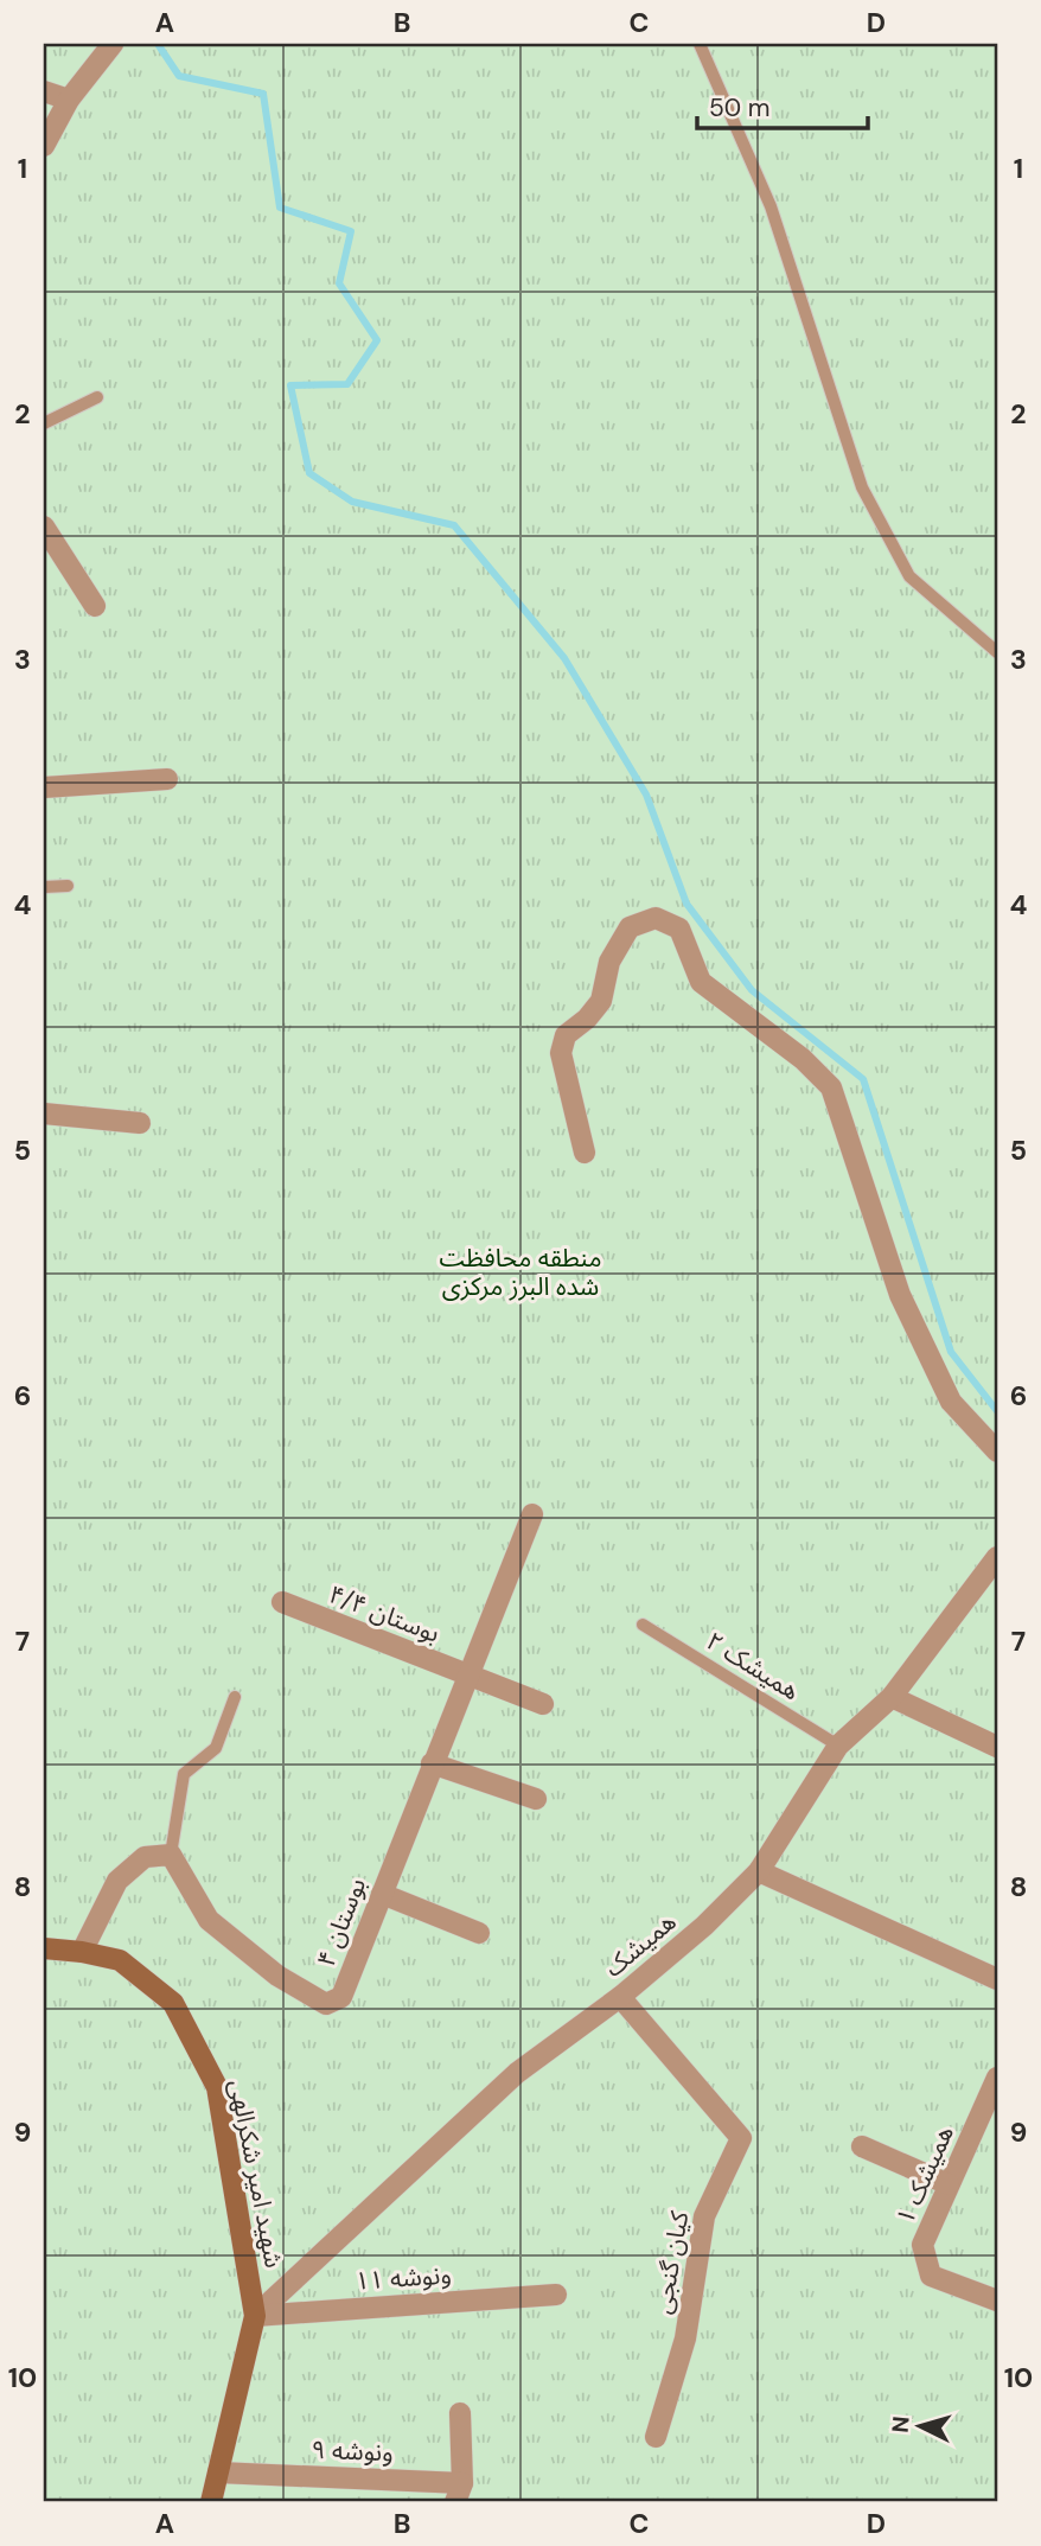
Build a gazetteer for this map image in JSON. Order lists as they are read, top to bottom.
{
  "streets": {
    "street": [
      "بوستان ۴/۴",
      "بوستان ۴",
      "همیشک",
      "شهید امیر شکرالهی",
      "همیشک ۱",
      "کیان گنجی",
      "ونوشه ۱۱",
      "ونوشه ۹"
    ],
    "lane": ["همیشک ۲"]
  },
  "crossings": [
    ["بوستان ۴/۴", "بوستان ۴"],
    ["همیشک ۲", "همیشک"],
    ["همیشک", "شهید امیر شکرالهی"],
    ["همیشک", "کیان گنجی"],
    ["همیشک", "ونوشه ۱۱"],
    ["شهید امیر شکرالهی", "ونوشه ۱۱"],
    ["شهید امیر شکرالهی", "ونوشه ۹"]
  ],
  "parks": ["منطقه محافظت شده البرز مرکزی"],
  "scale_bar": "50 m",
  "north": "left",
  "grid": {
    "columns": [
      "A",
      "B",
      "C",
      "D"
    ],
    "rows": [
      "1",
      "2",
      "3",
      "4",
      "5",
      "6",
      "7",
      "8",
      "9",
      "10"
    ]
  }
}
